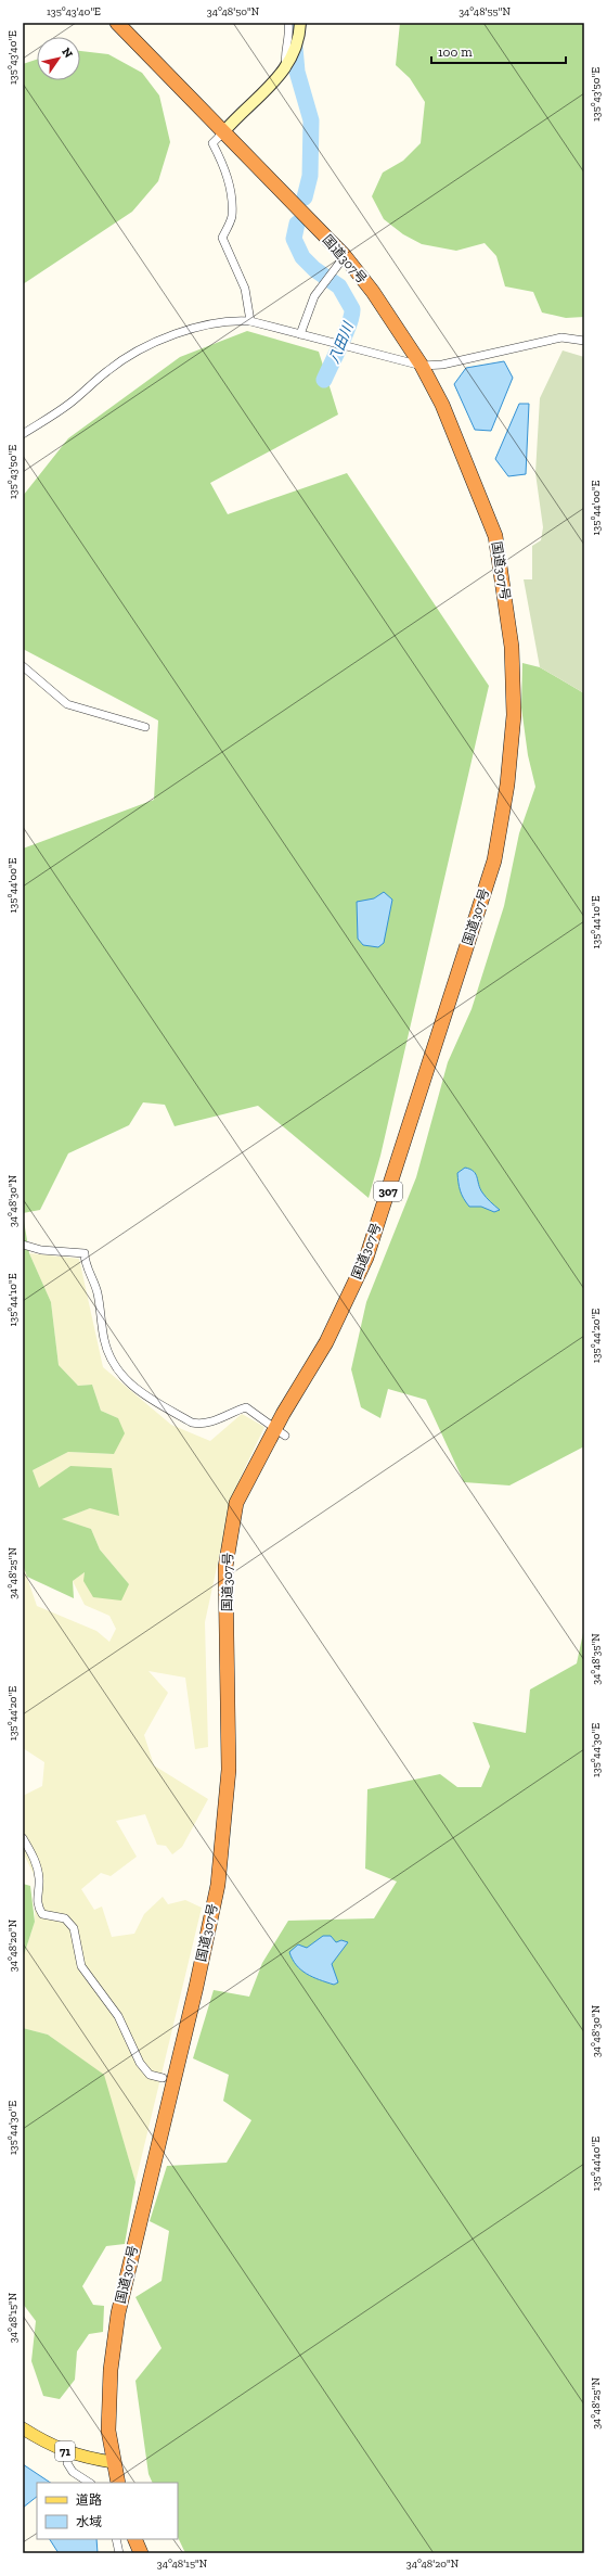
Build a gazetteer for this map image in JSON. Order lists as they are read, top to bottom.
{
  "streets": {
    "highway": ["国道307号", "307"],
    "main road": ["71"]
  },
  "crossings": [
    ["国道307号", "71"]
  ],
  "water": ["八田川"],
  "legend": ["道路", "水域"],
  "scale_bar": "100 m",
  "north": "top right",
  "coordinates": [
    "135°43'40\"E",
    "34°48'50\"N",
    "34°48'55\"N",
    "135°43'50\"E",
    "135°44'00\"E",
    "135°44'10\"E",
    "34°48'30\"N",
    "135°44'20\"E",
    "34°48'25\"N",
    "34°48'35\"N",
    "135°44'30\"E",
    "34°48'20\"N",
    "135°44'40\"E",
    "34°48'15\"N"
  ]
}
